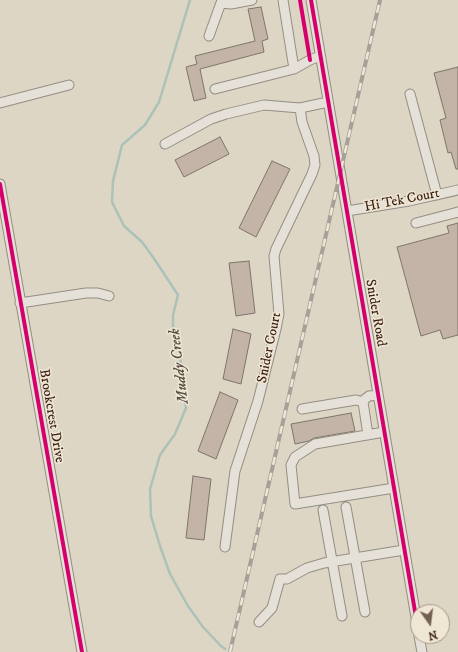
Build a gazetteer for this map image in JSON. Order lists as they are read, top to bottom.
{
  "streets": {
    "street": [
      "Hi Tek Court",
      "Snider Road",
      "Snider Court",
      "Brookcrest Drive"
    ]
  },
  "crossings": [
    ["Hi Tek Court", "Snider Road"]
  ],
  "water": ["Muddy Creek"],
  "north": "bottom"
}
